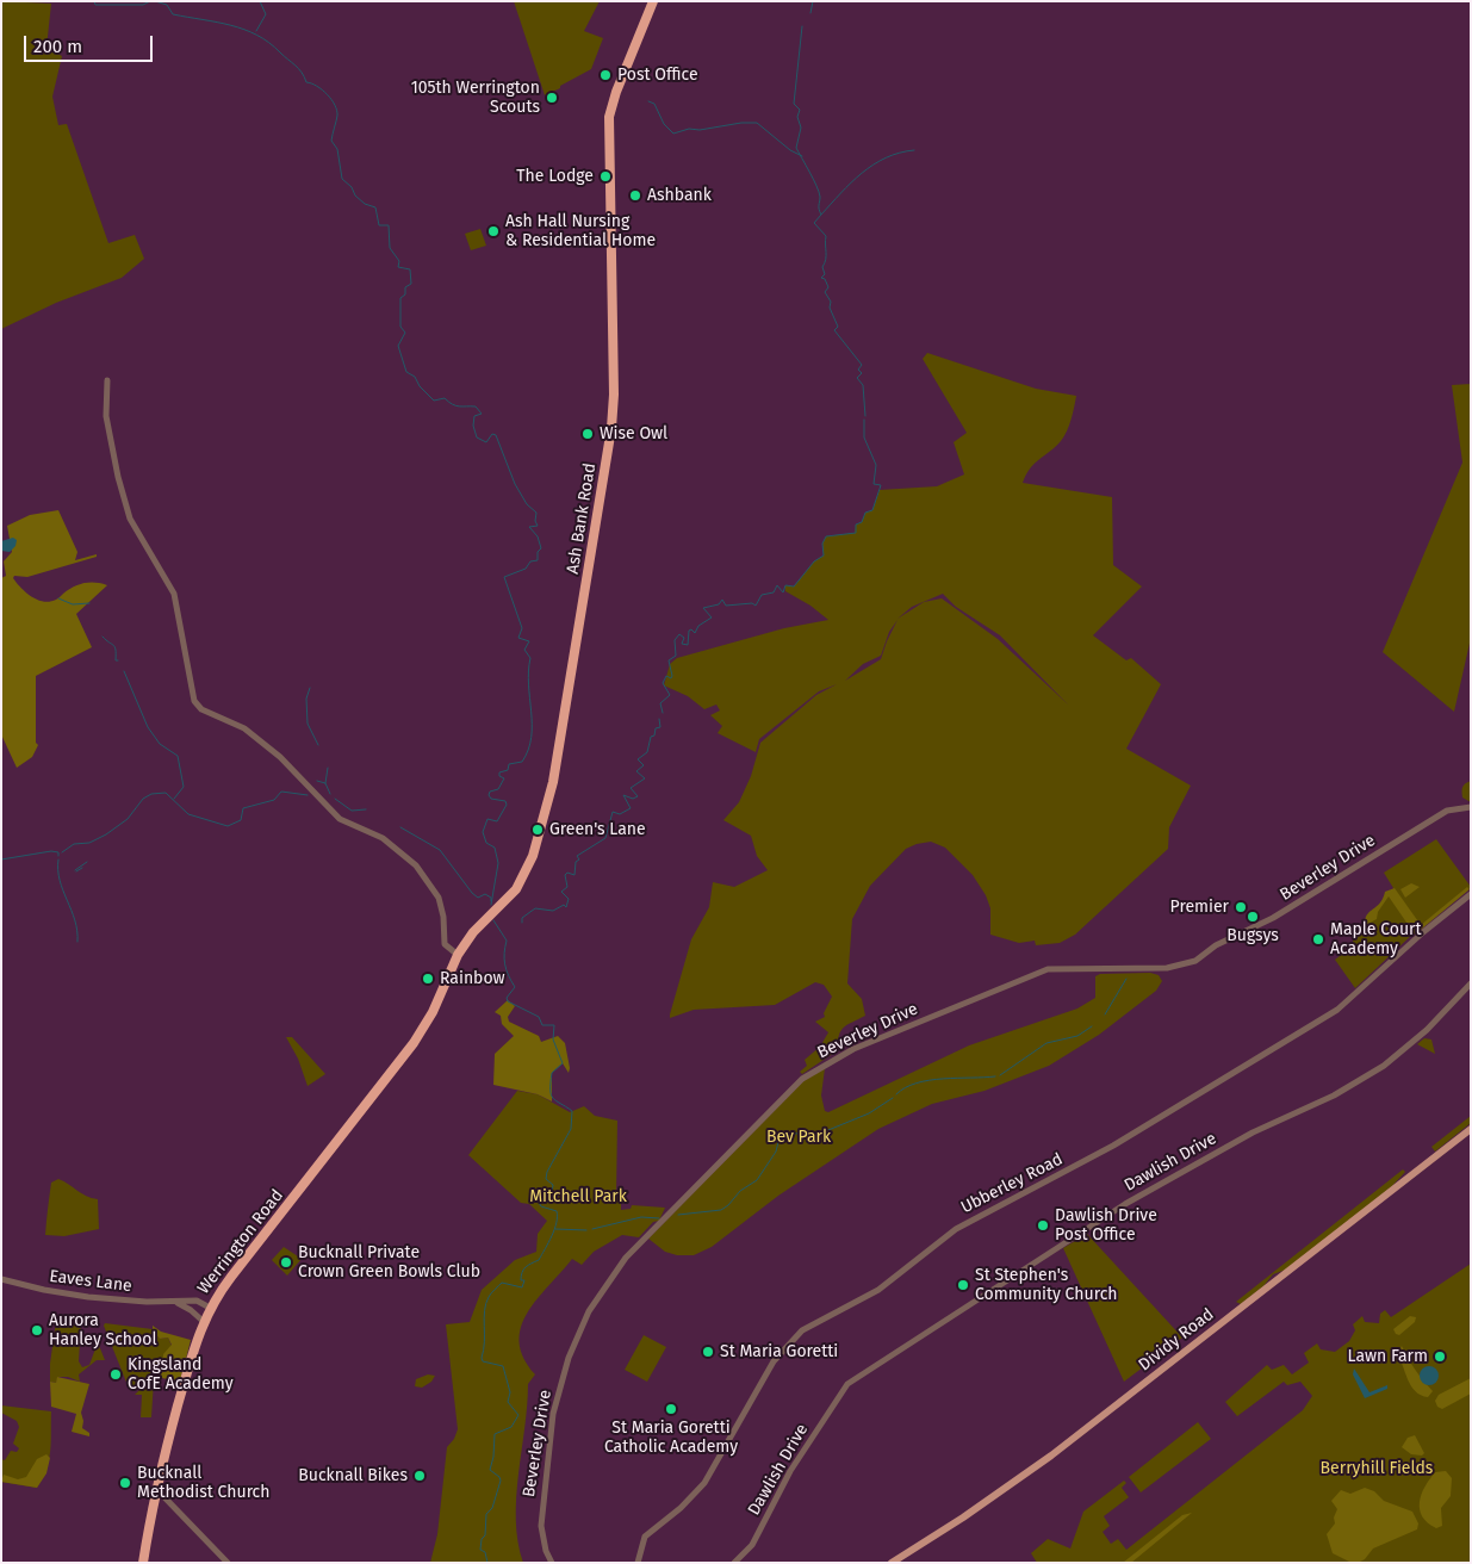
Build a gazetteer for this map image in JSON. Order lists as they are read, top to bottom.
{
  "streets": {
    "highway": ["Ash Bank Road", "Werrington Road"],
    "main road": ["Dividy Road"],
    "street": [
      "Beverley Drive",
      "Dawlish Drive",
      "Ubberley Road",
      "Eaves Lane"
    ]
  },
  "crossings": [
    ["Ash Bank Road", "Werrington Road"],
    ["Werrington Road", "Eaves Lane"]
  ],
  "parks": ["Bev Park", "Mitchell Park", "Berryhill Fields"],
  "places": [
    "Post Office",
    "105th Werrington Scouts",
    "The Lodge",
    "Ashbank",
    "Ash Hall Nursing & Residential Home",
    "Wise Owl",
    "Green's Lane",
    "Premier",
    "Bugsys",
    "Maple Court Academy",
    "Rainbow",
    "Dawlish Drive Post Office",
    "Bucknall Private Crown Green Bowls Club",
    "St Stephen's Community Church",
    "Aurora Hanley School",
    "St Maria Goretti",
    "Lawn Farm",
    "Kingsland CofE Academy",
    "St Maria Goretti Catholic Academy",
    "Bucknall Bikes",
    "Bucknall Methodist Church"
  ],
  "scale_bar": "200 m"
}
